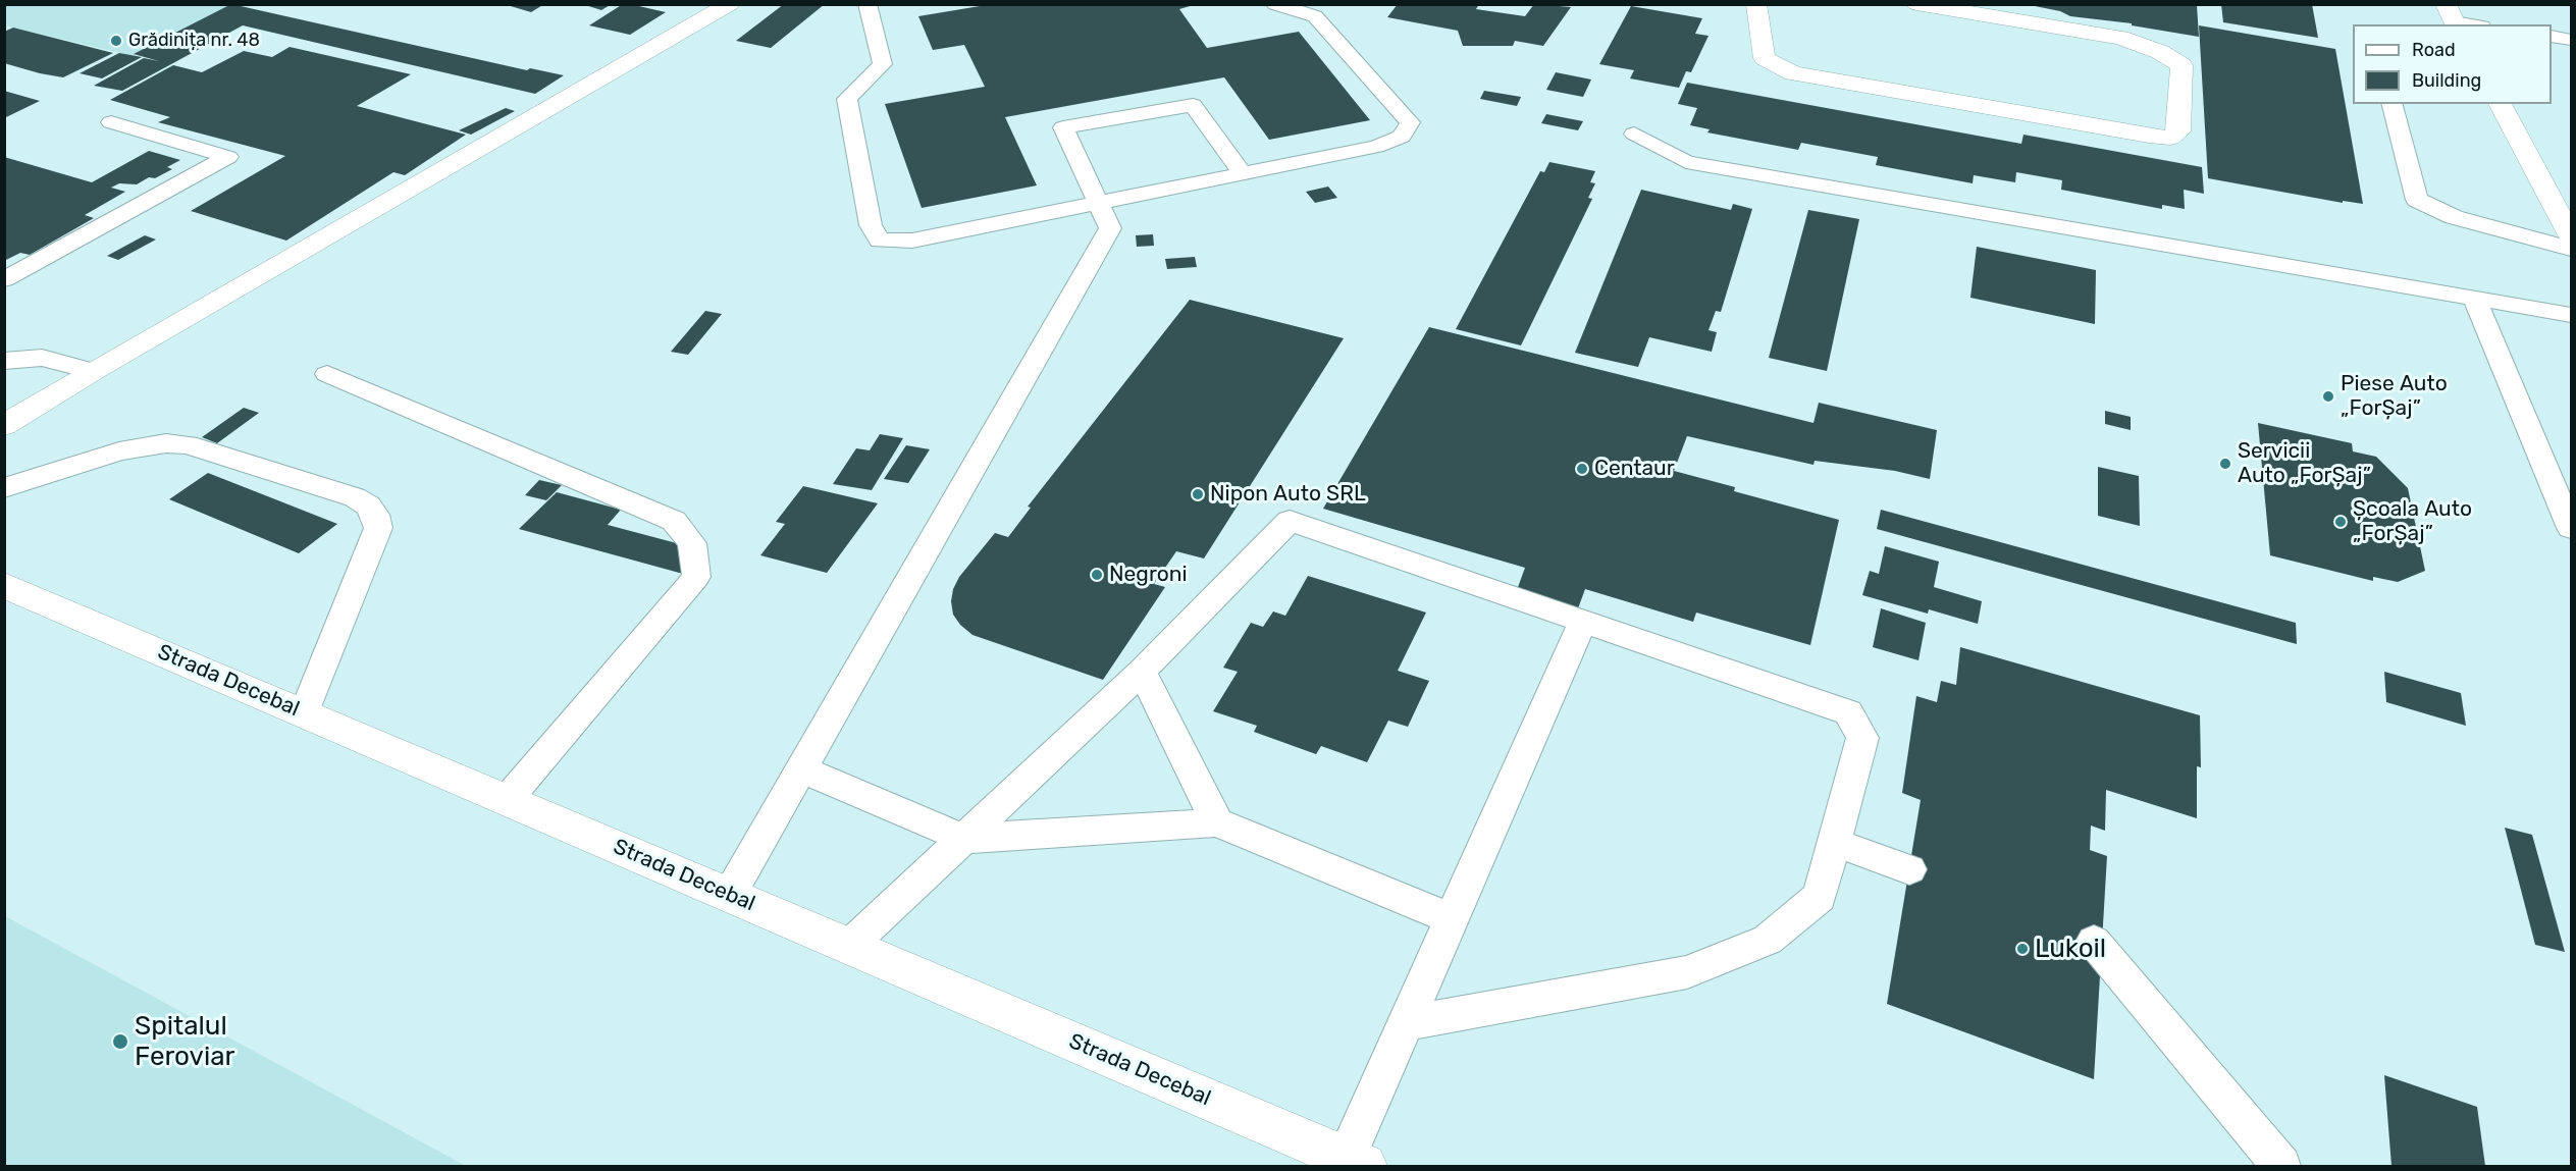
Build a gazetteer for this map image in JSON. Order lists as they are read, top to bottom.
{
  "streets": {
    "street": ["Strada Decebal"]
  },
  "places": [
    "Grădinița nr. 48",
    "Piese Auto „ForȘaj”",
    "Servicii Auto „ForȘaj”",
    "Centaur",
    "Nipon Auto SRL",
    "Școala Auto „ForȘaj”",
    "Negroni",
    "Lukoil",
    "Spitalul Feroviar"
  ],
  "legend": ["Road", "Building"]
}
